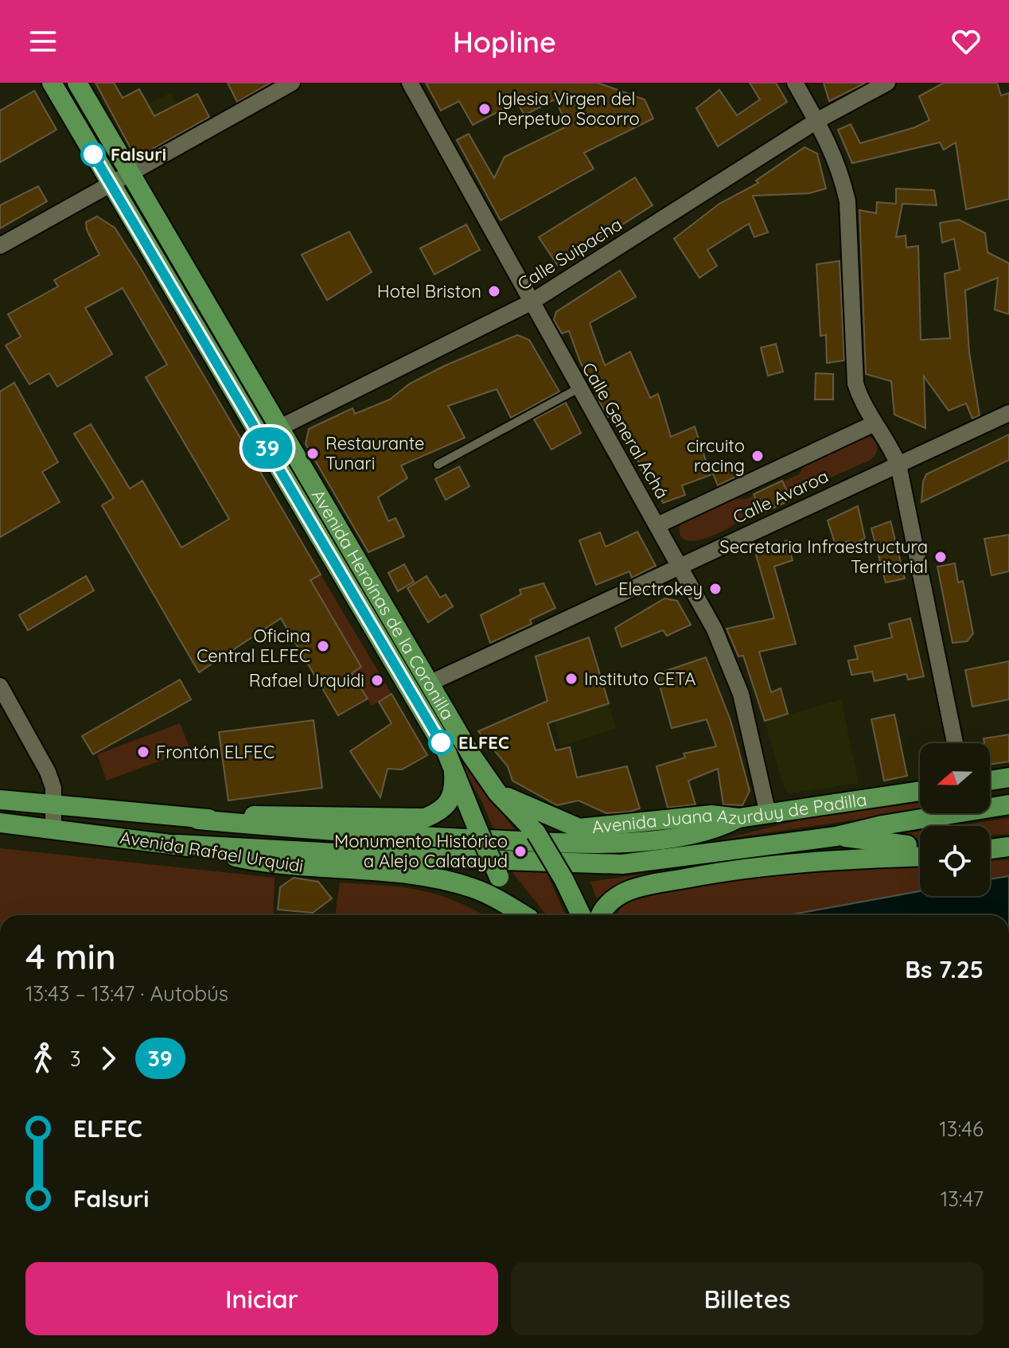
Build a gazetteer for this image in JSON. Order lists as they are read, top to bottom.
{
  "streets": {
    "main road": ["Avenida Heroínas de la Coronilla", "Avenida Juana Azurduy de Padilla", "Avenida Rafael Urquidi"],
    "street": ["Calle Suipacha", "Calle General Achá", "Calle Avaroa"]
  },
  "crossings": [
    ["Calle Suipacha", "Calle General Achá"],
    ["Calle Suipacha", "Avenida Heroínas de la Coronilla"],
    ["Calle General Achá", "Calle Avaroa"],
    ["Calle General Achá", "Avenida Juana Azurduy de Padilla"],
    ["Calle Avaroa", "Avenida Heroínas de la Coronilla"],
    ["Avenida Heroínas de la Coronilla", "Avenida Juana Azurduy de Padilla"],
    ["Avenida Heroínas de la Coronilla", "Avenida Rafael Urquidi"]
  ],
  "places": [
    "Iglesia Virgen del Perpetuo Socorro",
    "Falsuri",
    "Hotel Briston",
    "Restaurante Tunari",
    "circuito racing",
    "Secretaria Infraestructura Territorial",
    "Electrokey",
    "Oficina Central ELFEC",
    "Instituto CETA",
    "Rafael Urquidi",
    "ELFEC",
    "Frontón ELFEC",
    "Monumento Histórico a Alejo Calatayud"
  ],
  "lines": ["bus line 39"],
  "north": "left",
  "page": {
    "header": "Hopline",
    "on_map": "39",
    "heading": ["4 min", "13:43 – 13:47 · Autobús", "Bs 7.25"],
    "legs": ["3", "39"],
    "list": [
      {
        "name": "ELFEC",
        "value": "13:46"
      },
      {
        "name": "Falsuri",
        "value": "13:47"
      }
    ],
    "buttons": ["Iniciar", "Billetes"]
  }
}
